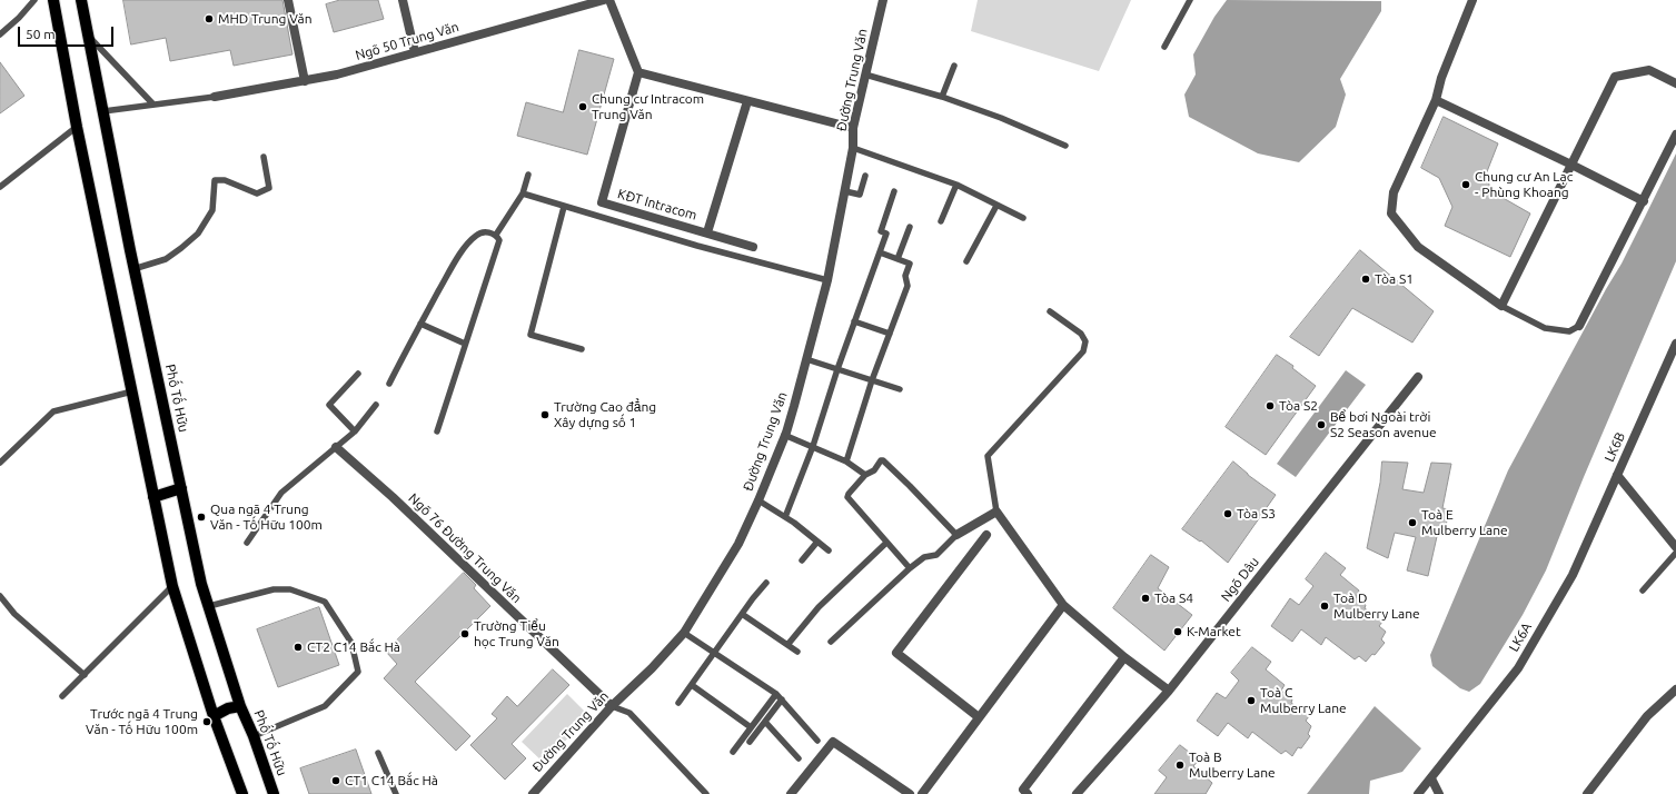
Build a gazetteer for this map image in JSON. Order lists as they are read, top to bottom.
{
  "streets": {
    "main road": ["Phố Tố Hữu"],
    "street": [
      "Ngõ 50 Trung Văn",
      "Đường Trung Văn",
      "KĐT Intracom",
      "LK6B",
      "Ngõ 76 Đường Trung Văn",
      "Ngõ Dâu",
      "LK6A"
    ]
  },
  "crossings": [
    ["Đường Trung Văn", "Ngõ 76 Đường Trung Văn"],
    ["LK6B", "LK6A"]
  ],
  "places": [
    "MHD Trung Văn",
    "Chung cư Intracom Trung Văn",
    "Chung cư An Lạc - Phùng Khoang",
    "Tòa S1",
    "Tòa S2",
    "Trường Cao đẳng Xây dựng số 1",
    "Bể bơi Ngoài trời S2 Season avenue",
    "Tòa S3",
    "Qua ngã 4 Trung Văn - Tố Hữu 100m",
    "Toà E Mulberry Lane",
    "Tòa S4",
    "Toà D Mulberry Lane",
    "K-Market",
    "Trường Tiểu học Trung Văn",
    "CT2 C14 Bắc Hà",
    "Toà C Mulberry Lane",
    "Trước ngã 4 Trung Văn - Tố Hữu 100m",
    "Toà B Mulberry Lane",
    "CT1 C14 Bắc Hà"
  ],
  "scale_bar": "50 m"
}
